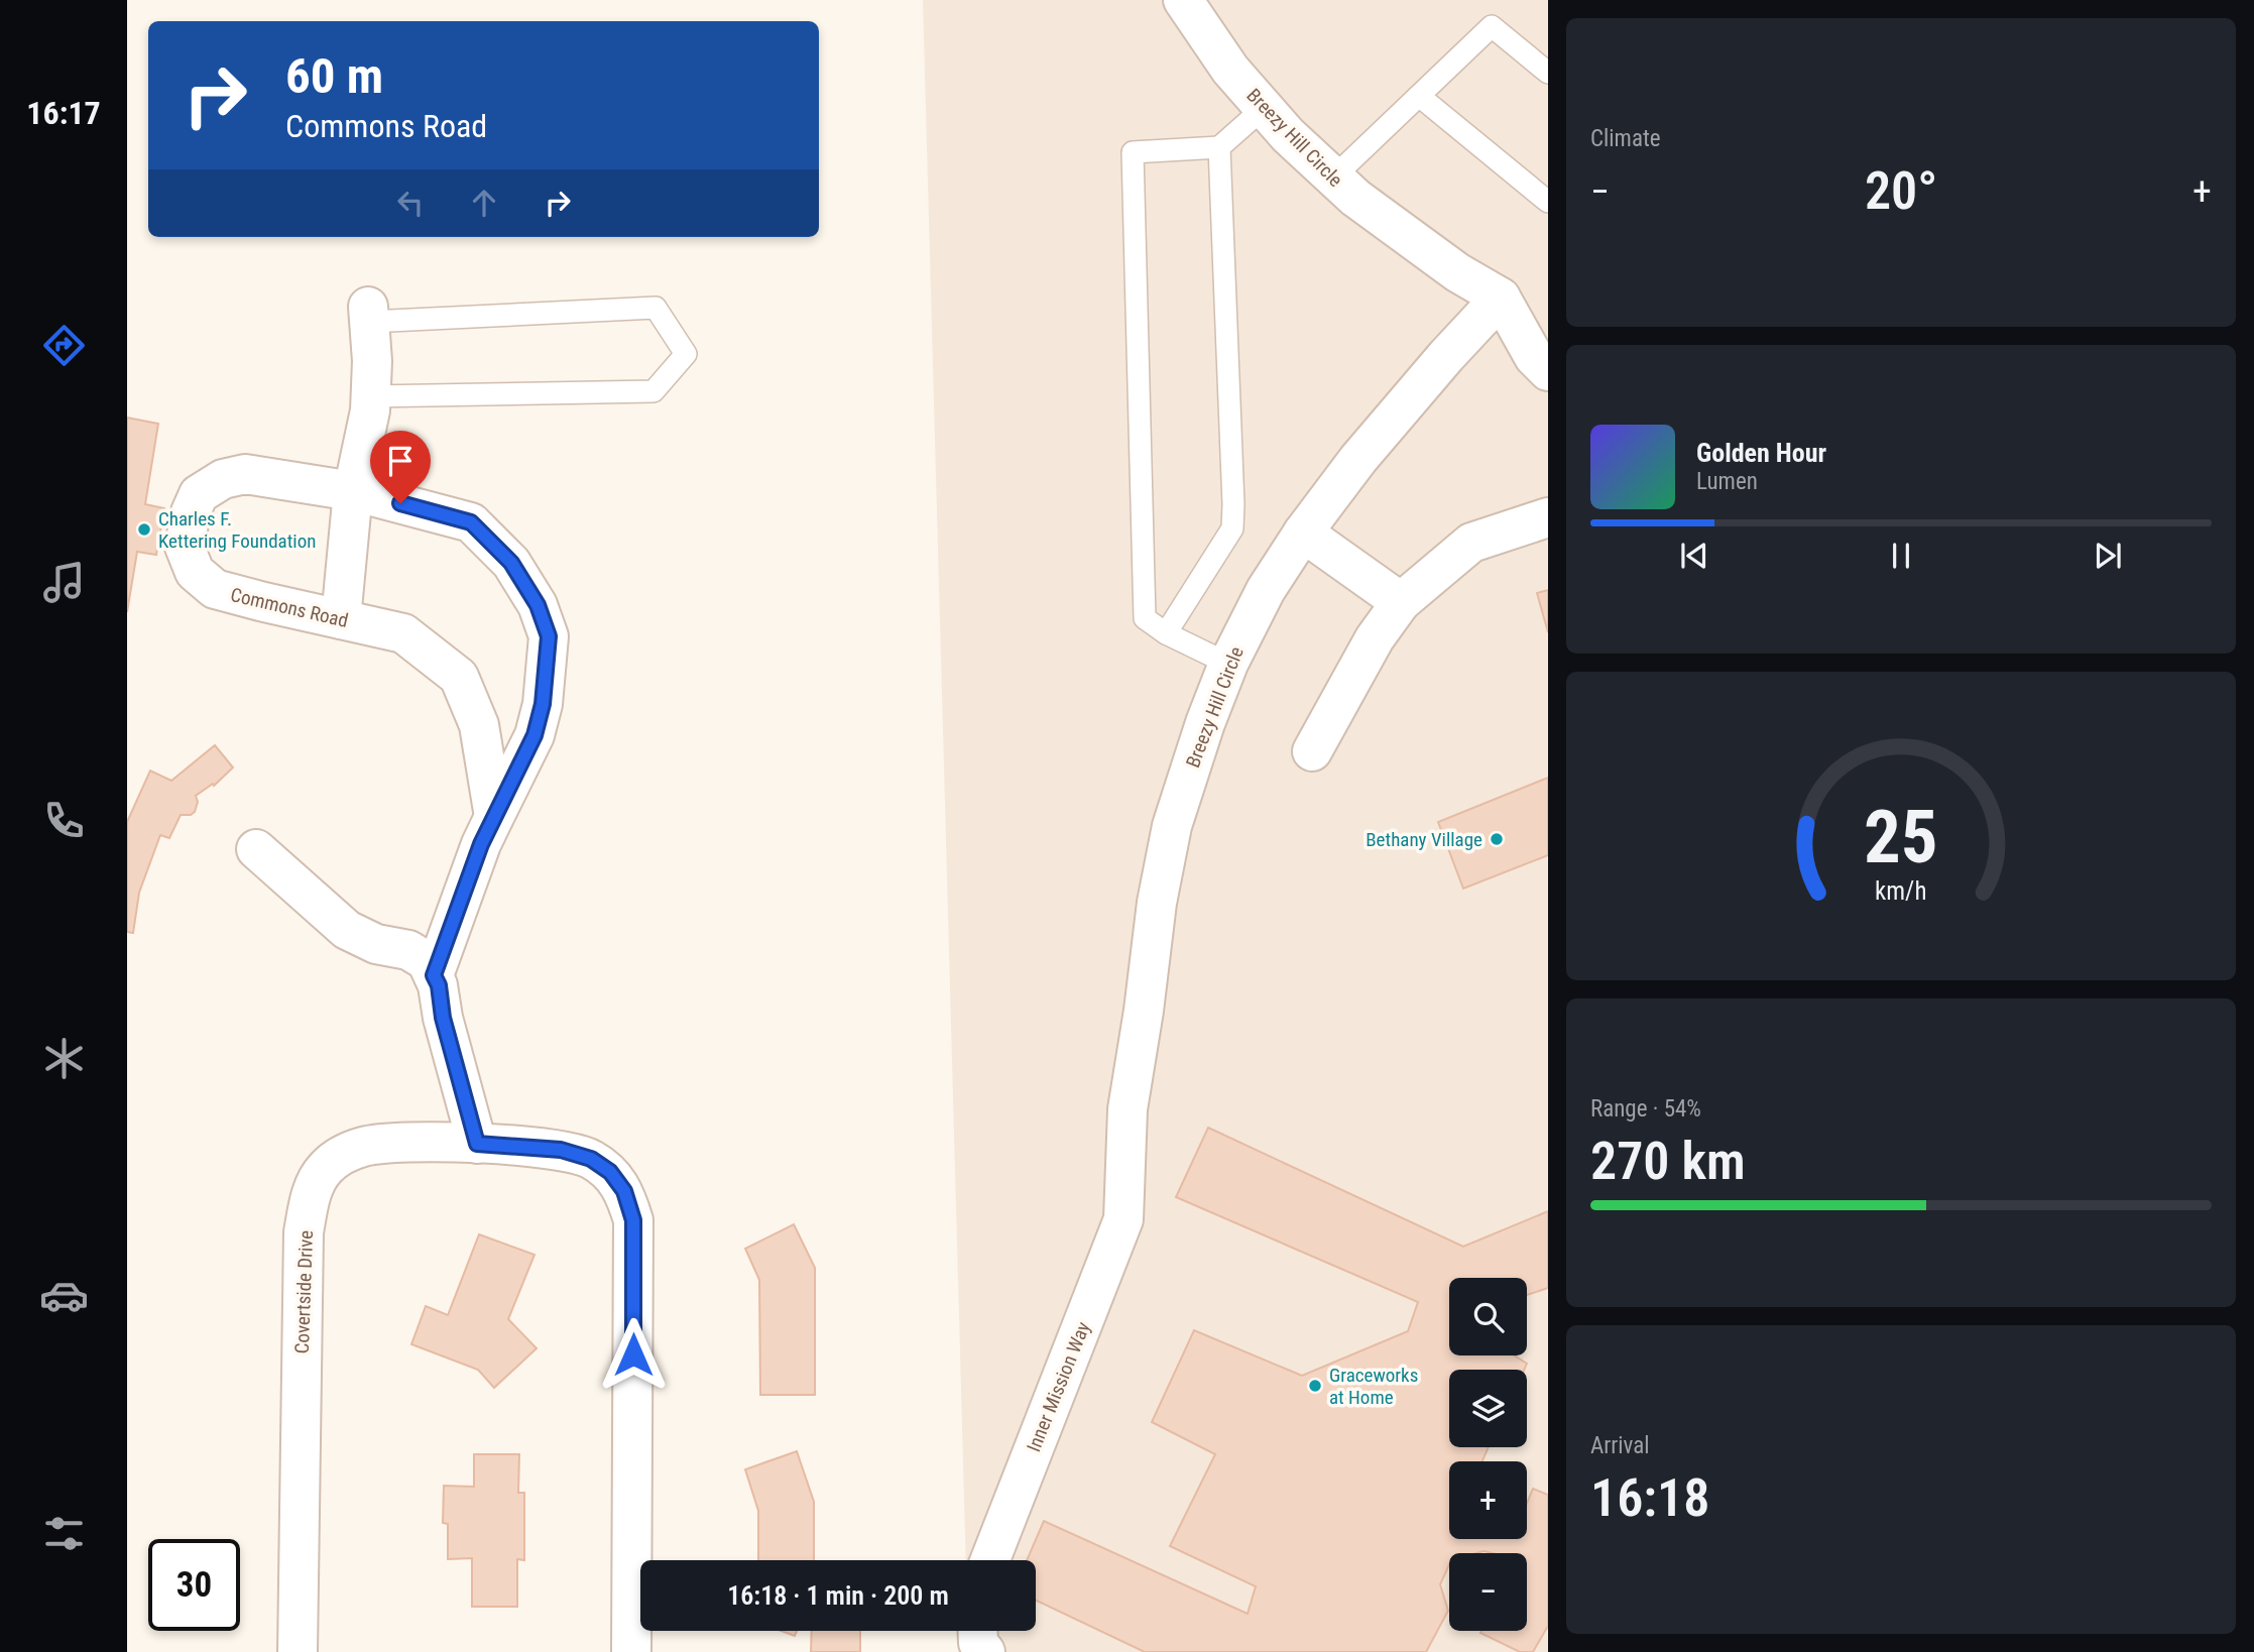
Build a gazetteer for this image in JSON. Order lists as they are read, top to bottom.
{
  "streets": {
    "street": [
      "Breezy Hill Circle",
      "Commons Road",
      "Covertside Drive",
      "Inner Mission Way"
    ]
  },
  "crossings": [
    ["Breezy Hill Circle", "Inner Mission Way"]
  ],
  "places": ["Charles F. Kettering Foundation", "Bethany Village", "Graceworks at Home"],
  "page": {
    "tabs": "16:17",
    "tile": [
      "Climate",
      ["Range · 54%", "270 km"],
      ["Arrival", "16:18"]
    ],
    "turn": ["60 m", "Commons Road"],
    "heat": ["−", "20°", "+"],
    "song": ["Golden Hour", "Lumen"],
    "map_buttons": ["+", "−"],
    "limit": "30",
    "trip": "16:18 · 1 min · 200 m",
    "gauge": ["25", "km/h"]
  }
}
